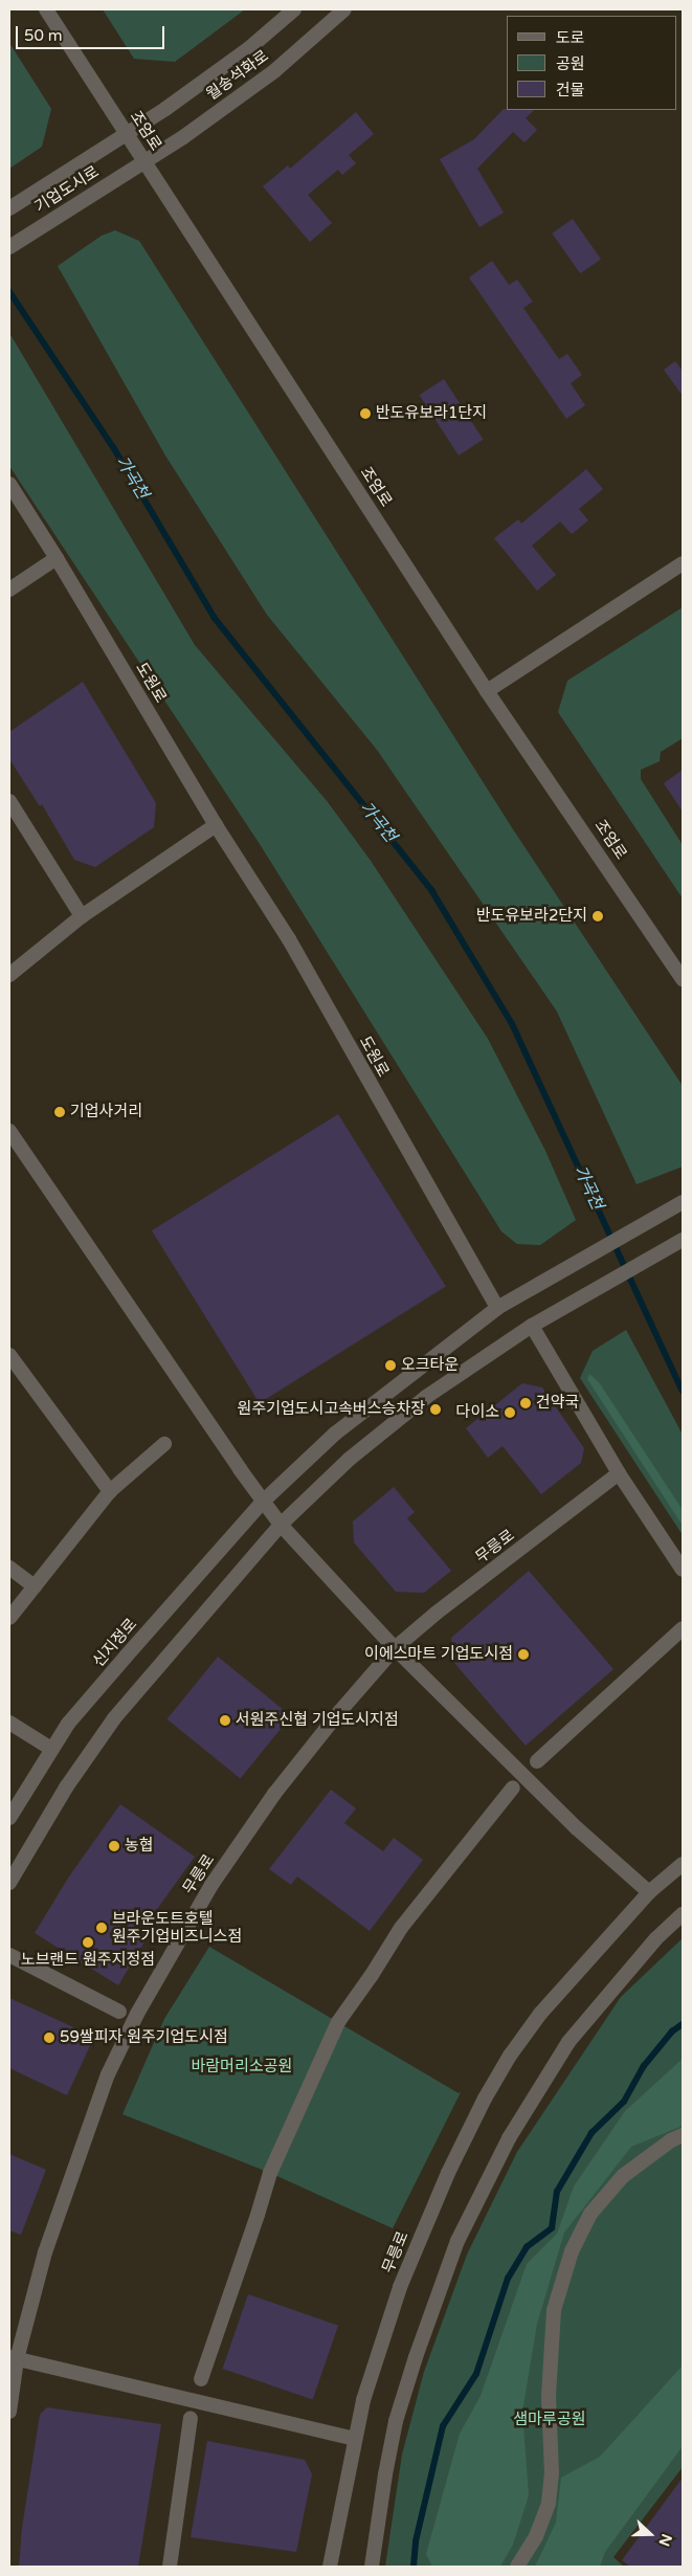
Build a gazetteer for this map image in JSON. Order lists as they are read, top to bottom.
{
  "streets": {
    "street": [
      "월송석화로",
      "조엄로",
      "기업도시로",
      "도원로",
      "무릉로",
      "신지정로"
    ]
  },
  "crossings": [
    ["월송석화로", "조엄로"],
    ["월송석화로", "기업도시로"],
    ["조엄로", "기업도시로"],
    ["도원로", "신지정로"]
  ],
  "water": ["가곡천"],
  "parks": ["바람머리소공원", "샘마루공원"],
  "places": [
    "반도유보라1단지",
    "반도유보라2단지",
    "기업사거리",
    "오크타운",
    "건약국",
    "원주기업도시고속버스승차장",
    "다이소",
    "이에스마트 기업도시점",
    "서원주신협 기업도시지점",
    "농협",
    "브라운도트호텔 원주기업비즈니스점",
    "노브랜드 원주지정점",
    "59쌀피자 원주기업도시점"
  ],
  "legend": ["도로", "공원", "건물"],
  "scale_bar": "50 m",
  "north": "right"
}
